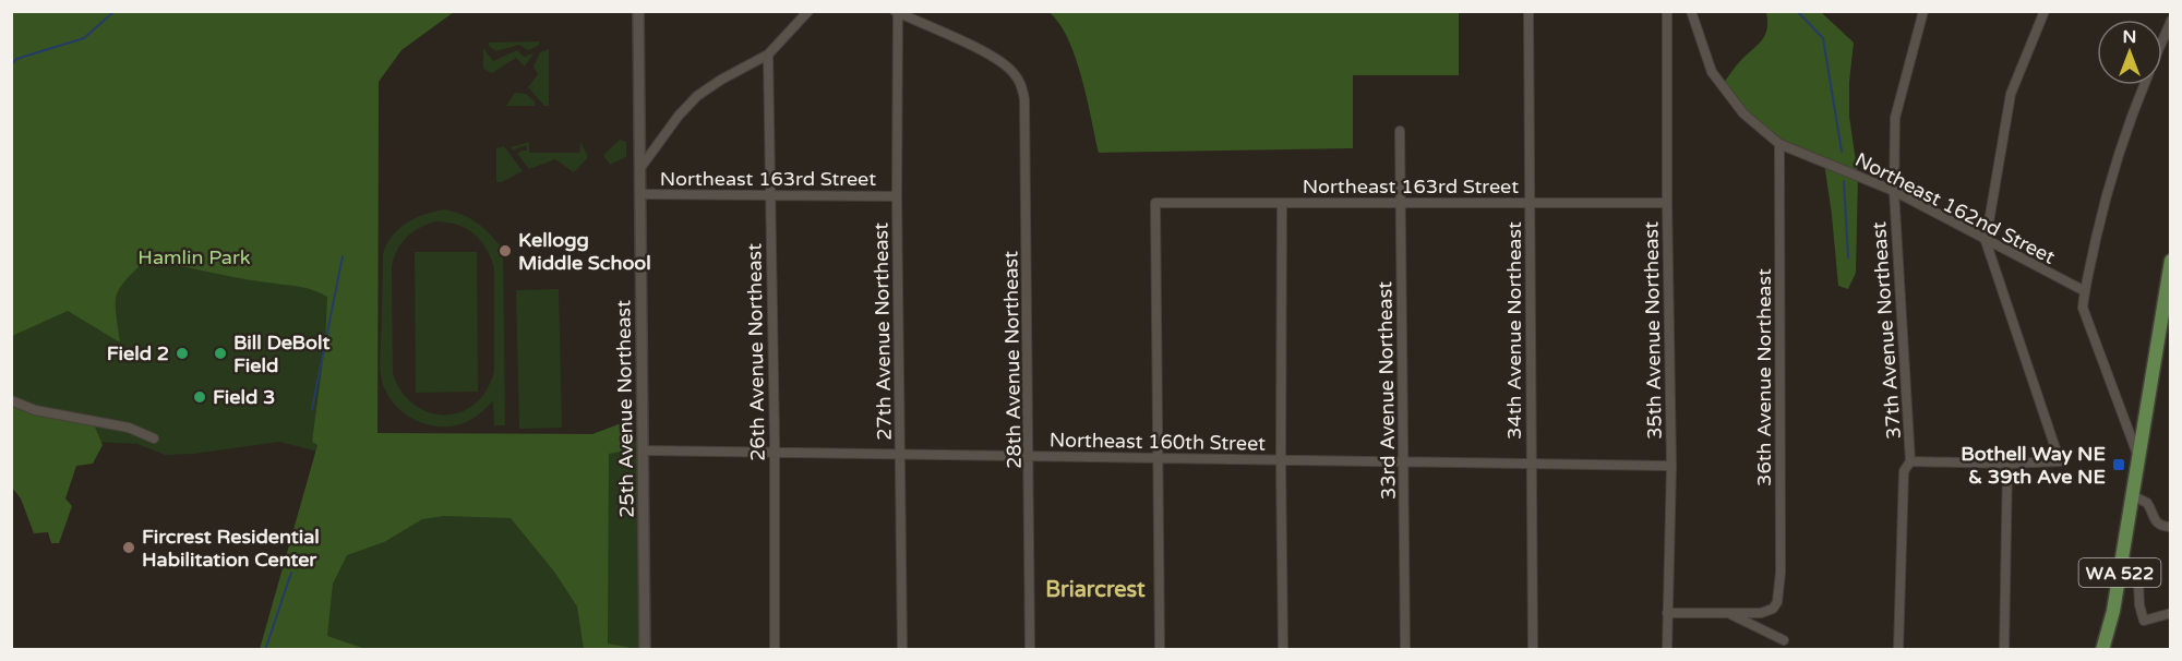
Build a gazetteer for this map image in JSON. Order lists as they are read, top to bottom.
{
  "streets": {
    "main road": ["WA 522"],
    "street": [
      "Northeast 163rd Street",
      "Northeast 162nd Street",
      "34th Avenue Northeast",
      "35th Avenue Northeast",
      "37th Avenue Northeast",
      "27th Avenue Northeast",
      "26th Avenue Northeast",
      "28th Avenue Northeast",
      "36th Avenue Northeast",
      "33rd Avenue Northeast",
      "25th Avenue Northeast",
      "Northeast 160th Street"
    ]
  },
  "crossings": [
    ["Northeast 163rd Street", "34th Avenue Northeast"],
    ["Northeast 163rd Street", "35th Avenue Northeast"],
    ["Northeast 163rd Street", "27th Avenue Northeast"],
    ["Northeast 163rd Street", "26th Avenue Northeast"],
    ["Northeast 163rd Street", "33rd Avenue Northeast"],
    ["Northeast 163rd Street", "25th Avenue Northeast"],
    ["Northeast 163rd Street", "Northeast 160th Street"],
    ["Northeast 162nd Street", "37th Avenue Northeast"],
    ["Northeast 162nd Street", "36th Avenue Northeast"],
    ["34th Avenue Northeast", "Northeast 160th Street"],
    ["35th Avenue Northeast", "Northeast 160th Street"],
    ["27th Avenue Northeast", "28th Avenue Northeast"],
    ["27th Avenue Northeast", "Northeast 160th Street"],
    ["26th Avenue Northeast", "Northeast 160th Street"],
    ["28th Avenue Northeast", "Northeast 160th Street"],
    ["33rd Avenue Northeast", "Northeast 160th Street"],
    ["25th Avenue Northeast", "Northeast 160th Street"]
  ],
  "districts": ["Briarcrest"],
  "parks": ["Hamlin Park"],
  "places": {
    "other": [
      "Kellogg Middle School",
      "Field 2",
      "Bill DeBolt Field",
      "Field 3",
      "Fircrest Residential Habilitation Center"
    ],
    "transit": ["Bothell Way NE & 39th Ave NE"]
  },
  "north": "top"
}
